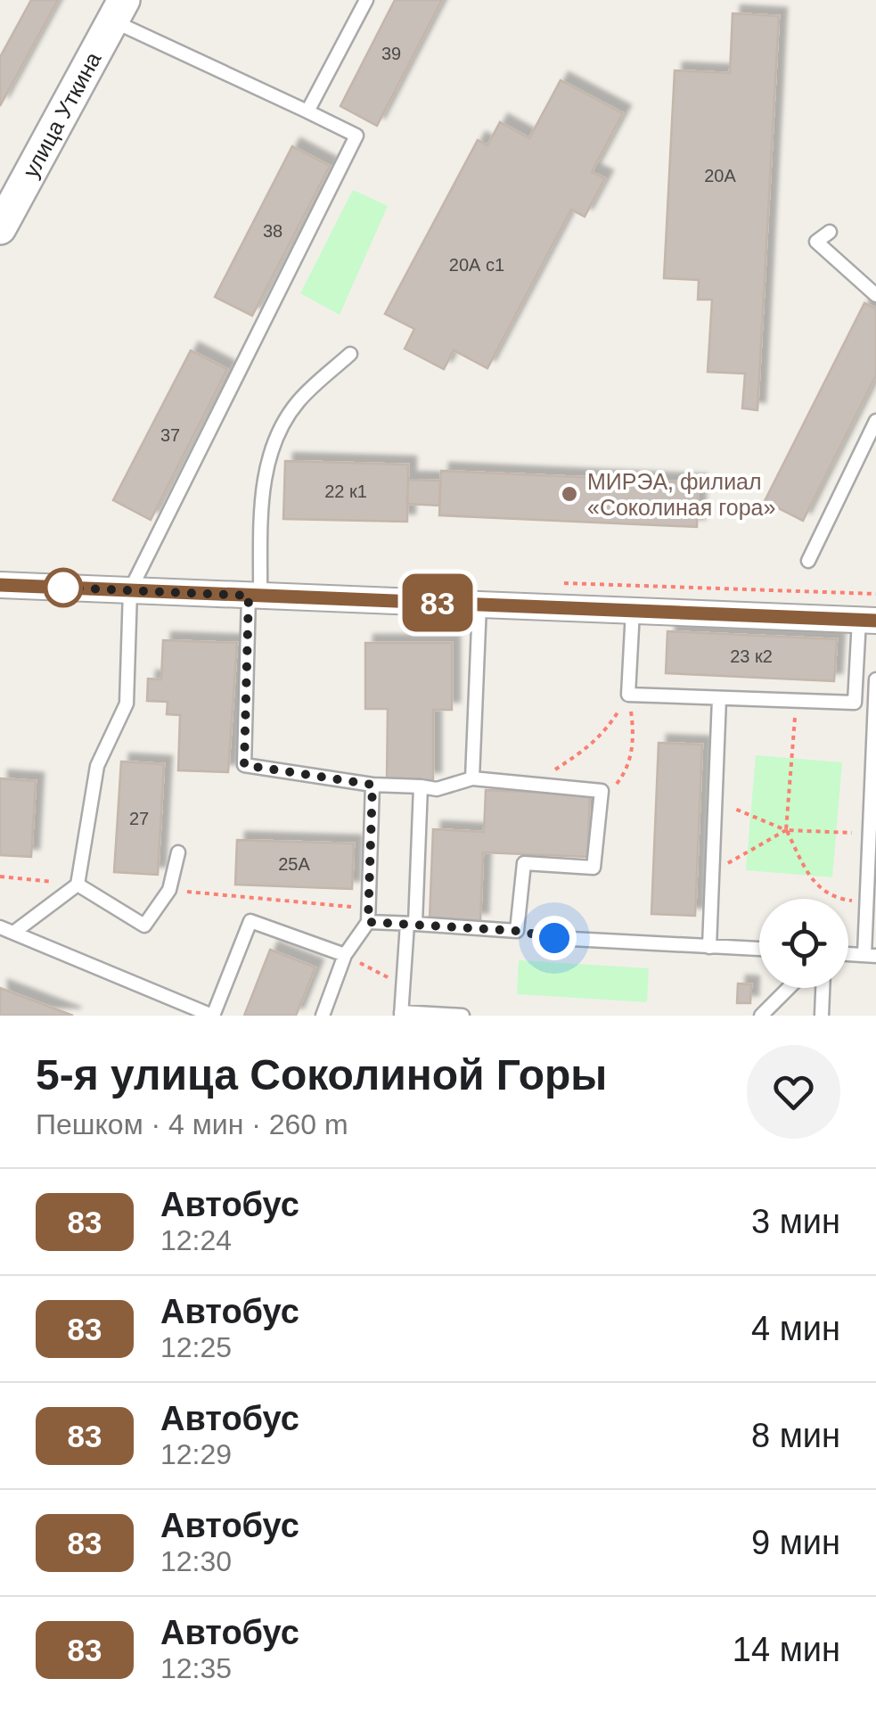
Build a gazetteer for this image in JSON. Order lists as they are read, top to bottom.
{
  "streets": {
    "street": ["улица Уткина"]
  },
  "places": ["МИРЭА, филиал «Соколиная гора»"],
  "lines": ["bus line 83"],
  "house_numbers": [
    "39",
    "20А",
    "38",
    "20А с1",
    "37",
    "22 к1",
    "23 к2",
    "27",
    "25А"
  ],
  "page": {
    "on_map": "83",
    "heading": ["5-я улица Соколиной Горы", "Пешком · 4 мин · 260 m"],
    "list": [
      {
        "mark": "83",
        "name": "Автобус",
        "note": "12:24",
        "value": "3 мин"
      },
      {
        "mark": "83",
        "name": "Автобус",
        "note": "12:25",
        "value": "4 мин"
      },
      {
        "mark": "83",
        "name": "Автобус",
        "note": "12:29",
        "value": "8 мин"
      },
      {
        "mark": "83",
        "name": "Автобус",
        "note": "12:30",
        "value": "9 мин"
      },
      {
        "mark": "83",
        "name": "Автобус",
        "note": "12:35",
        "value": "14 мин"
      }
    ]
  }
}
